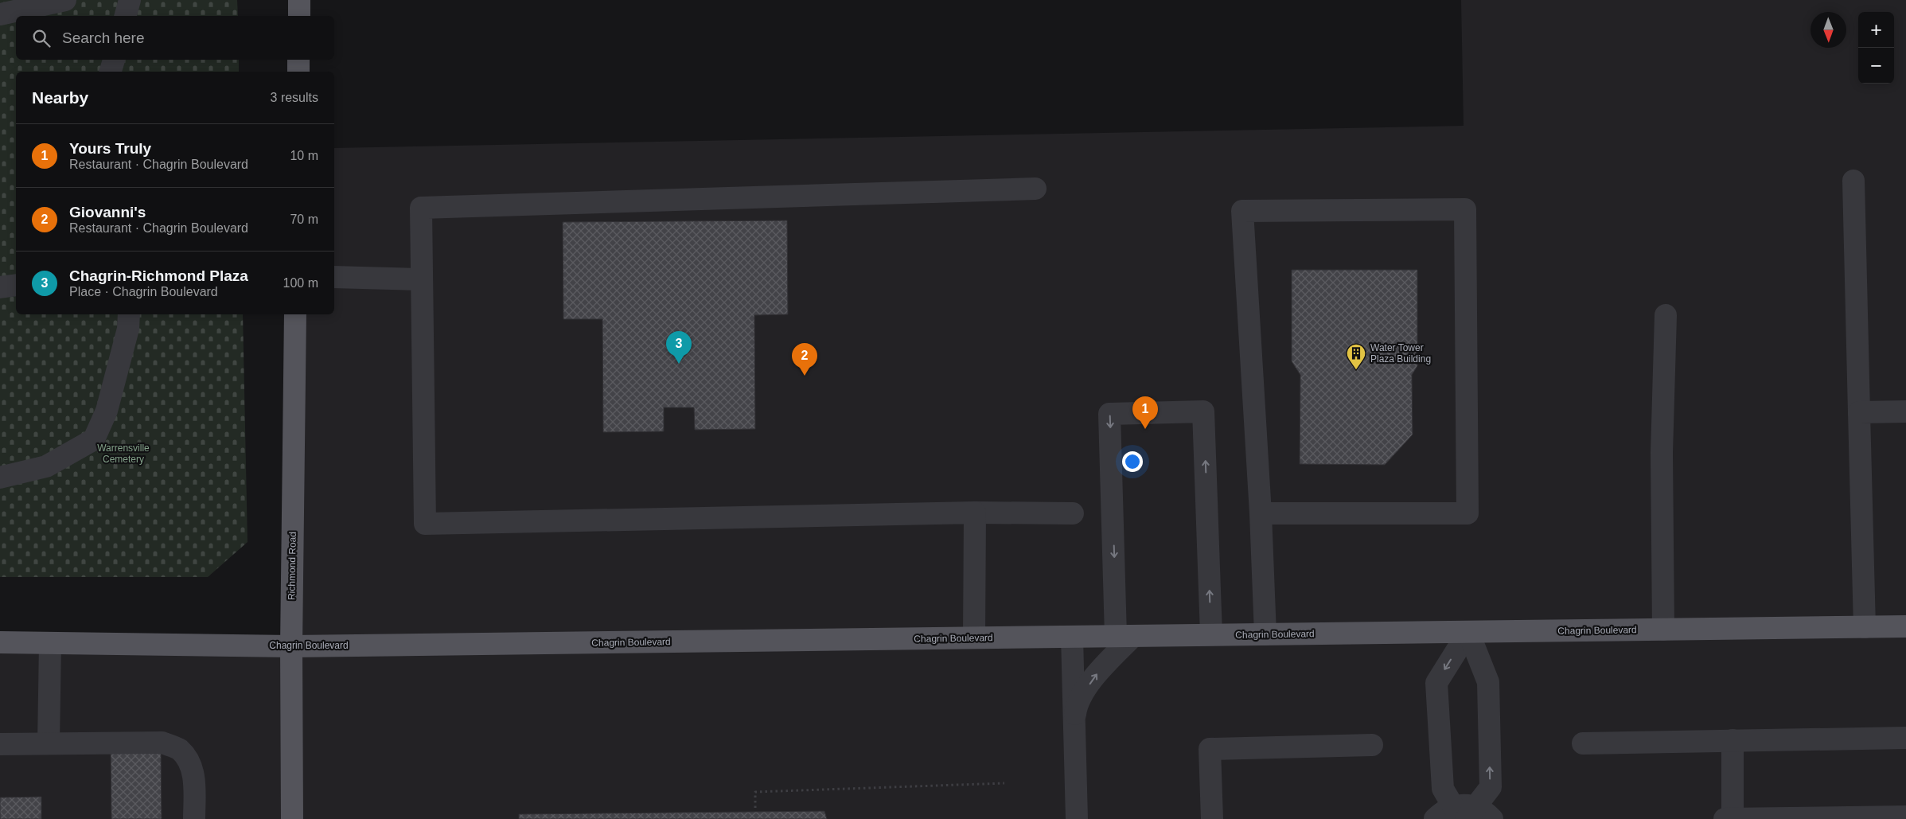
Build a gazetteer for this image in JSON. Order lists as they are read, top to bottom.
{
  "streets": {
    "main road": ["Richmond Road", "Chagrin Boulevard"]
  },
  "crossings": [
    ["Richmond Road", "Chagrin Boulevard"]
  ],
  "parks": ["Warrensville Cemetery"],
  "places": {
    "building": ["Water Tower Plaza Building"]
  },
  "north": "bottom",
  "page": {
    "map_buttons": ["+", "−"],
    "search": "Search here",
    "heading": ["Nearby", "3 results"],
    "list": [
      {
        "mark": "1",
        "name": "Yours Truly",
        "note": "Restaurant · Chagrin Boulevard",
        "value": "10 m"
      },
      {
        "mark": "2",
        "name": "Giovanni's",
        "note": "Restaurant · Chagrin Boulevard",
        "value": "70 m"
      },
      {
        "mark": "3",
        "name": "Chagrin-Richmond Plaza",
        "note": "Place · Chagrin Boulevard",
        "value": "100 m"
      }
    ],
    "pins": ["3", "2", "1"]
  }
}
